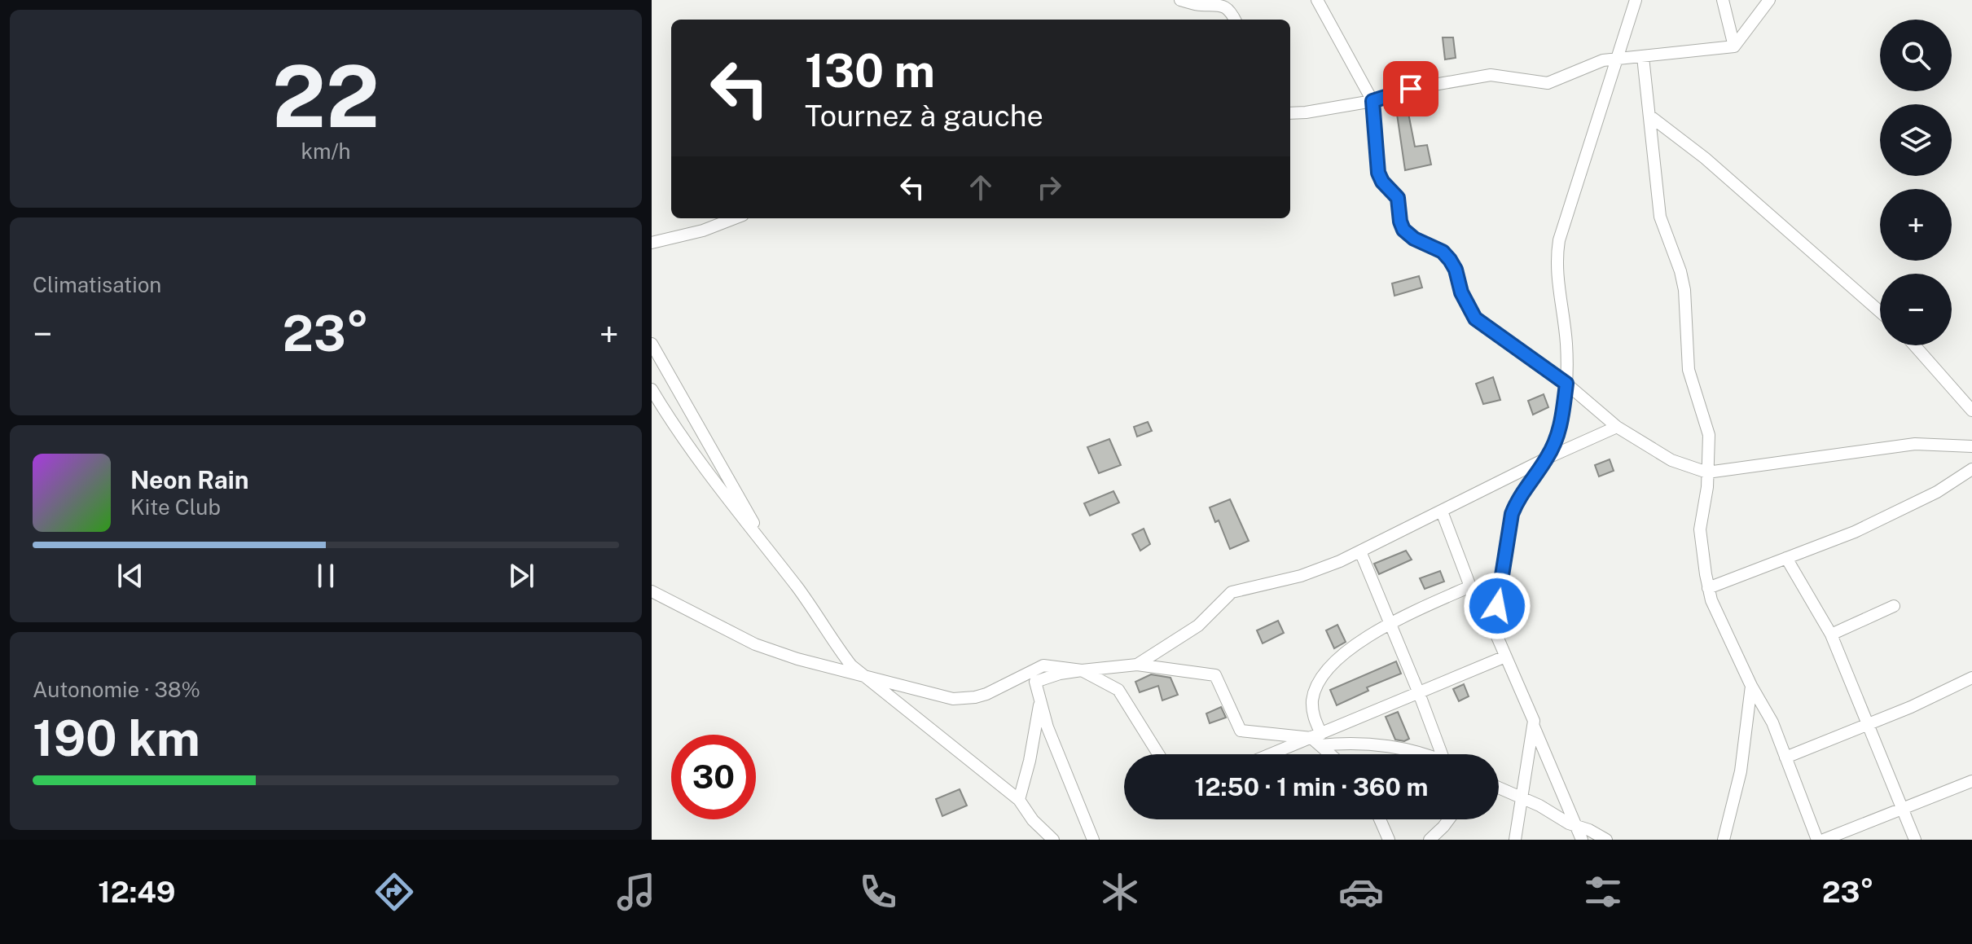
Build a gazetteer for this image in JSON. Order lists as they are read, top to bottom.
{
  "page": {
    "tile": [
      ["22", "km/h"],
      "Climatisation",
      ["Autonomie · 38%", "190 km"]
    ],
    "map_buttons": ["+", "−"],
    "turn": ["130 m", "Tournez à gauche"],
    "heat": ["−", "23°", "+"],
    "song": ["Neon Rain", "Kite Club"],
    "limit": "30",
    "trip": "12:50 · 1 min · 360 m",
    "tabs": ["12:49", "23°"]
  }
}
